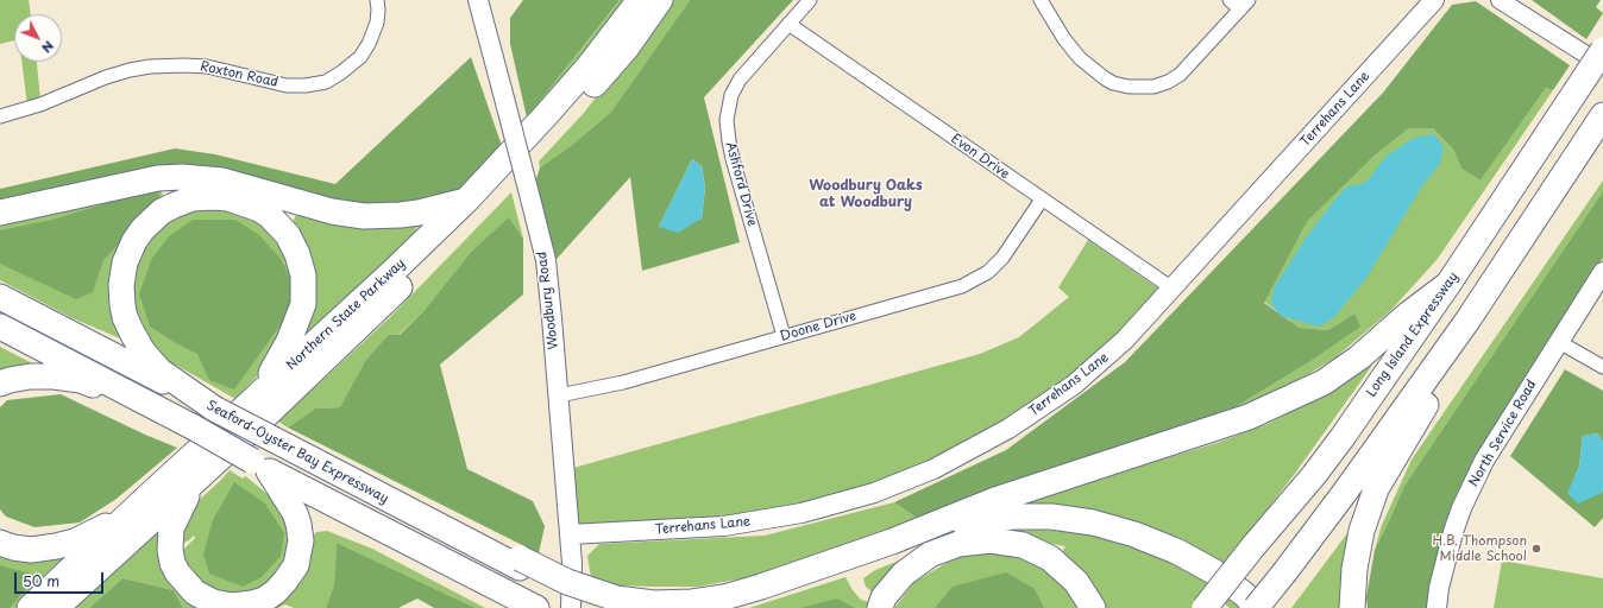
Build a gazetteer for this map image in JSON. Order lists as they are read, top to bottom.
{
  "streets": {
    "highway": ["Northern State Parkway", "Long Island Expressway", "Seaford-Oyster Bay Expressway"],
    "main road": ["Terrehans Lane", "Woodbury Road", "North Service Road"],
    "street": [
      "Roxton Road",
      "Evon Drive",
      "Ashford Drive",
      "Doone Drive"
    ]
  },
  "crossings": [
    ["Terrehans Lane", "Evon Drive"],
    ["Terrehans Lane", "Woodbury Road"],
    ["Evon Drive", "Ashford Drive"],
    ["Evon Drive", "Doone Drive"],
    ["Ashford Drive", "Doone Drive"],
    ["Woodbury Road", "Doone Drive"]
  ],
  "districts": ["Woodbury Oaks at Woodbury"],
  "places": ["H.B. Thompson Middle School"],
  "scale_bar": "50 m",
  "north": "bottom right"
}
